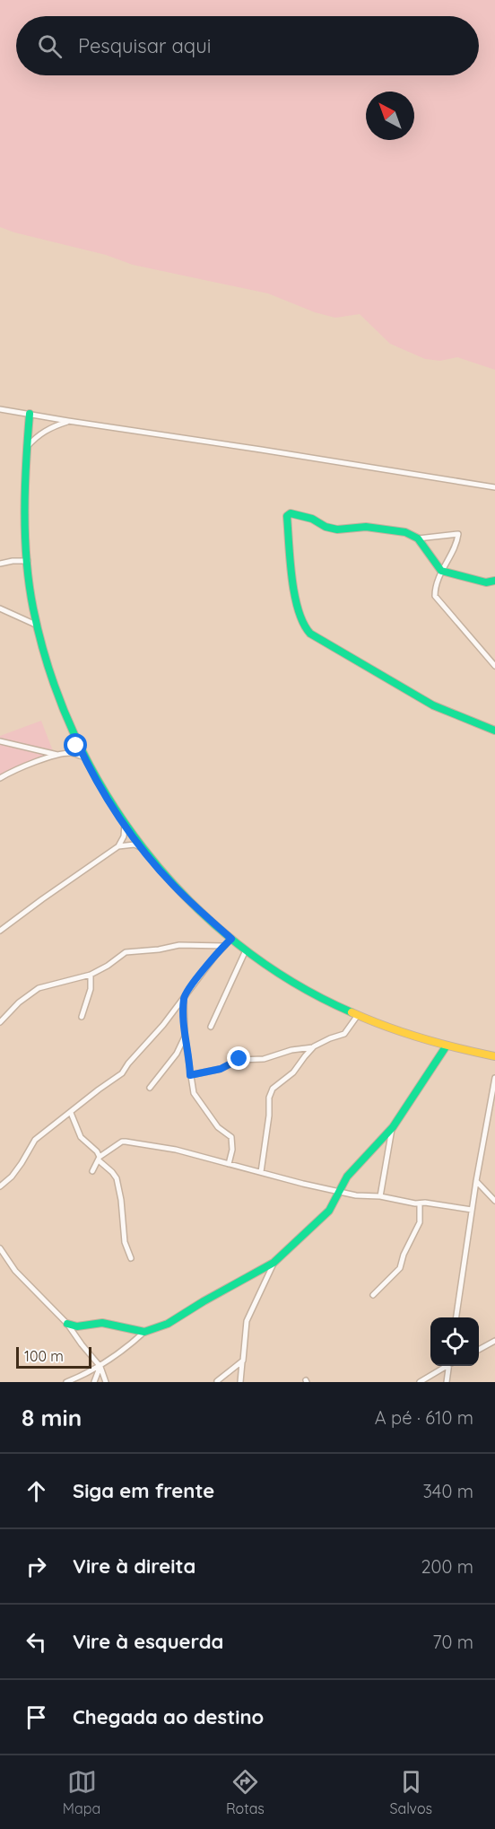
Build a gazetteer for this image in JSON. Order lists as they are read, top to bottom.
{
  "scale_bar": "100 m",
  "north": "top left",
  "page": {
    "search": "Pesquisar aqui",
    "scale": "100 m",
    "heading": ["8 min", "A pé · 610 m"],
    "list": [
      ["Siga em frente", "340 m"],
      ["Vire à direita", "200 m"],
      ["Vire à esquerda", "70 m"],
      "Chegada ao destino"
    ],
    "nav": ["Mapa", "Rotas", "Salvos"]
  }
}
